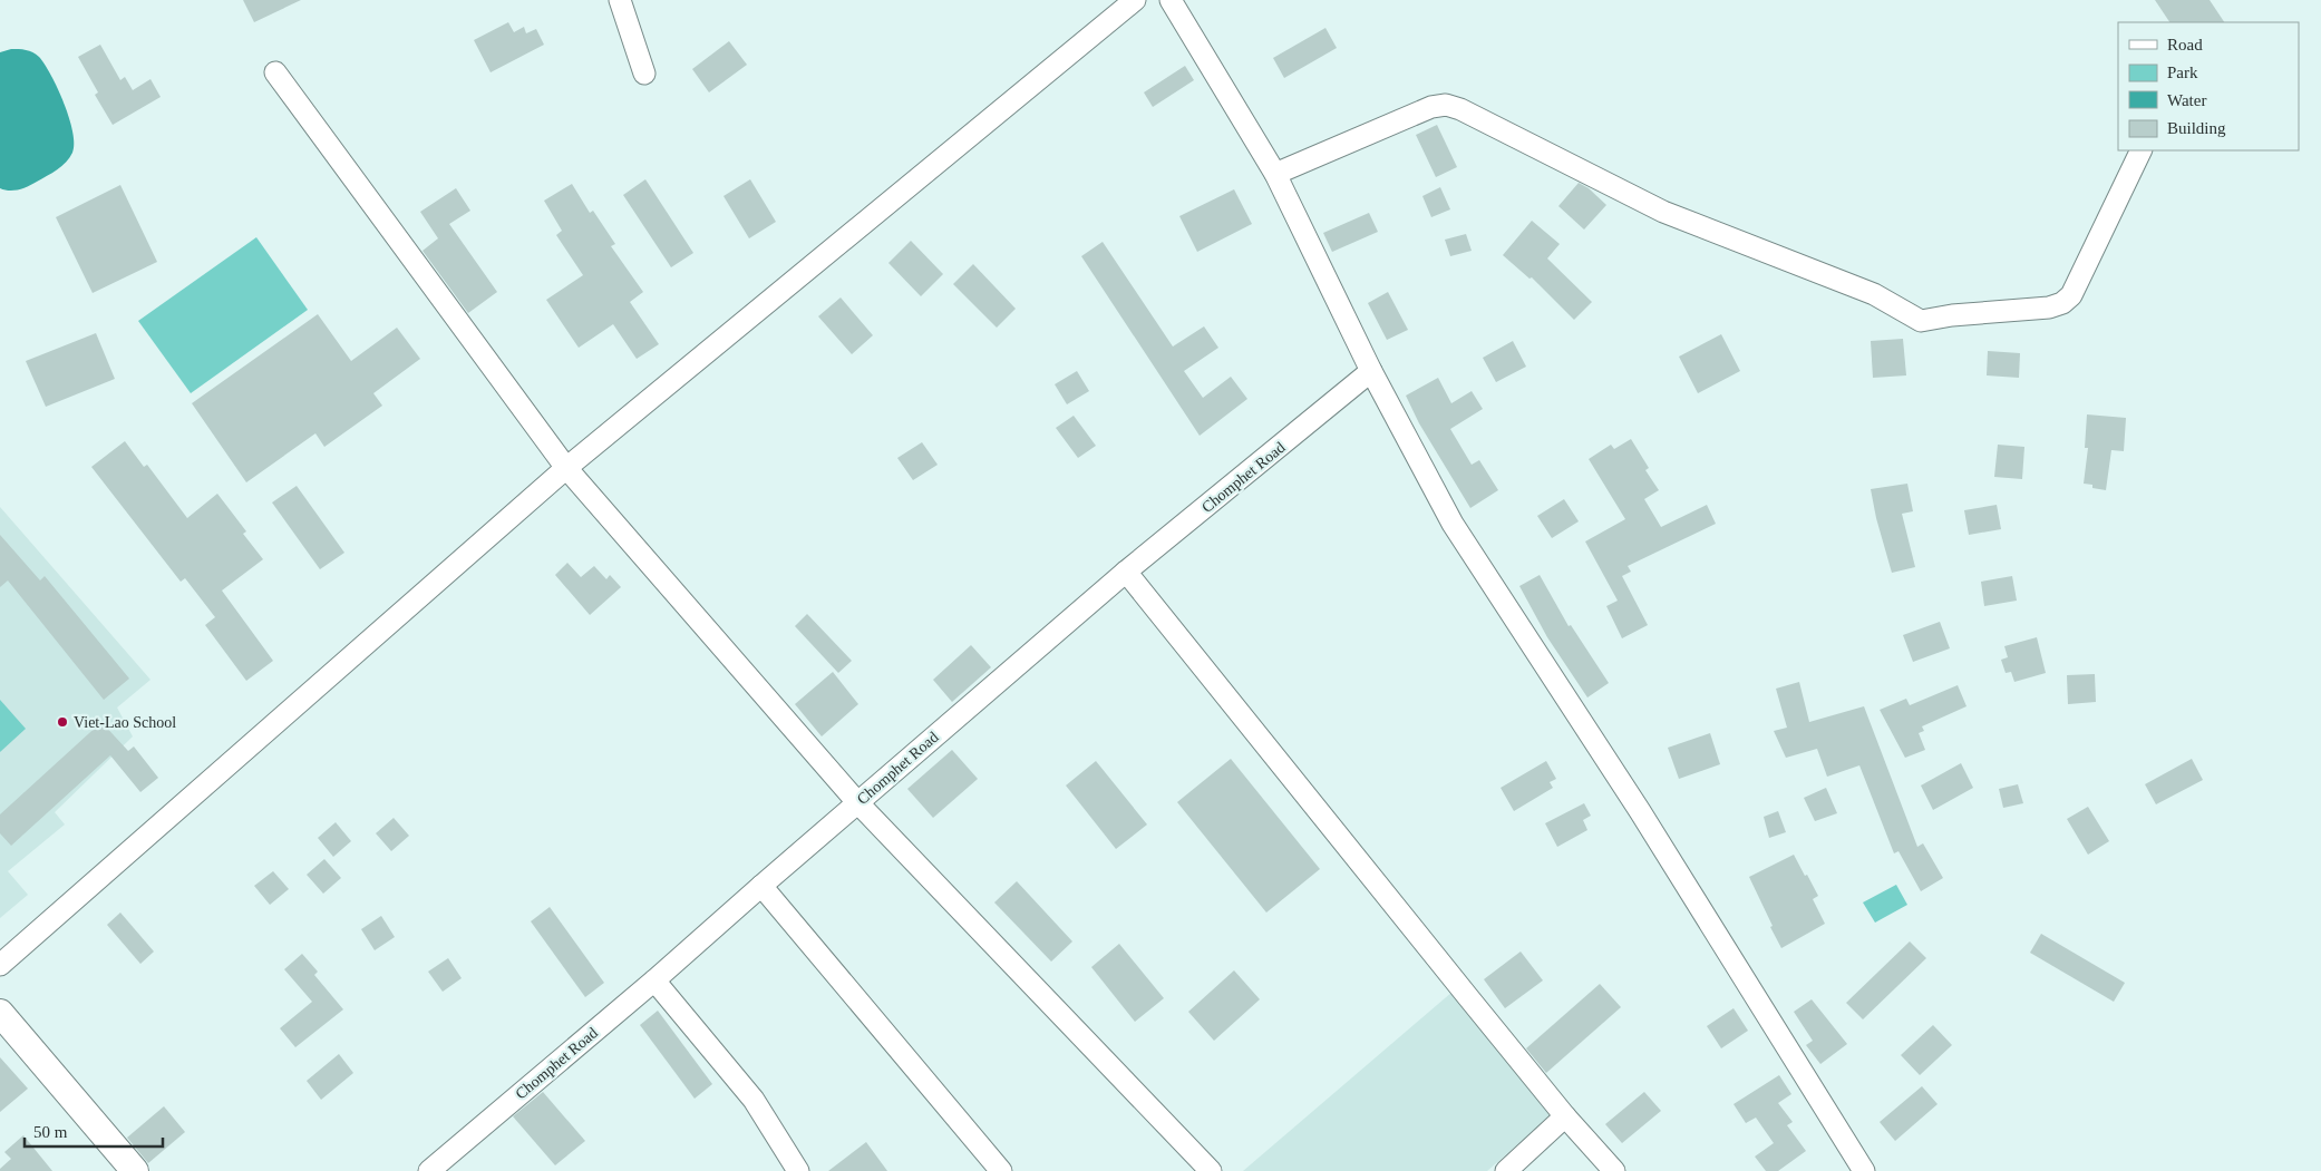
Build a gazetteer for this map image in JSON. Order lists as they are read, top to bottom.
{
  "streets": {
    "street": ["Chomphet Road"]
  },
  "places": ["Viet-Lao School"],
  "legend": [
    "Road",
    "Park",
    "Water",
    "Building"
  ],
  "scale_bar": "50 m"
}
